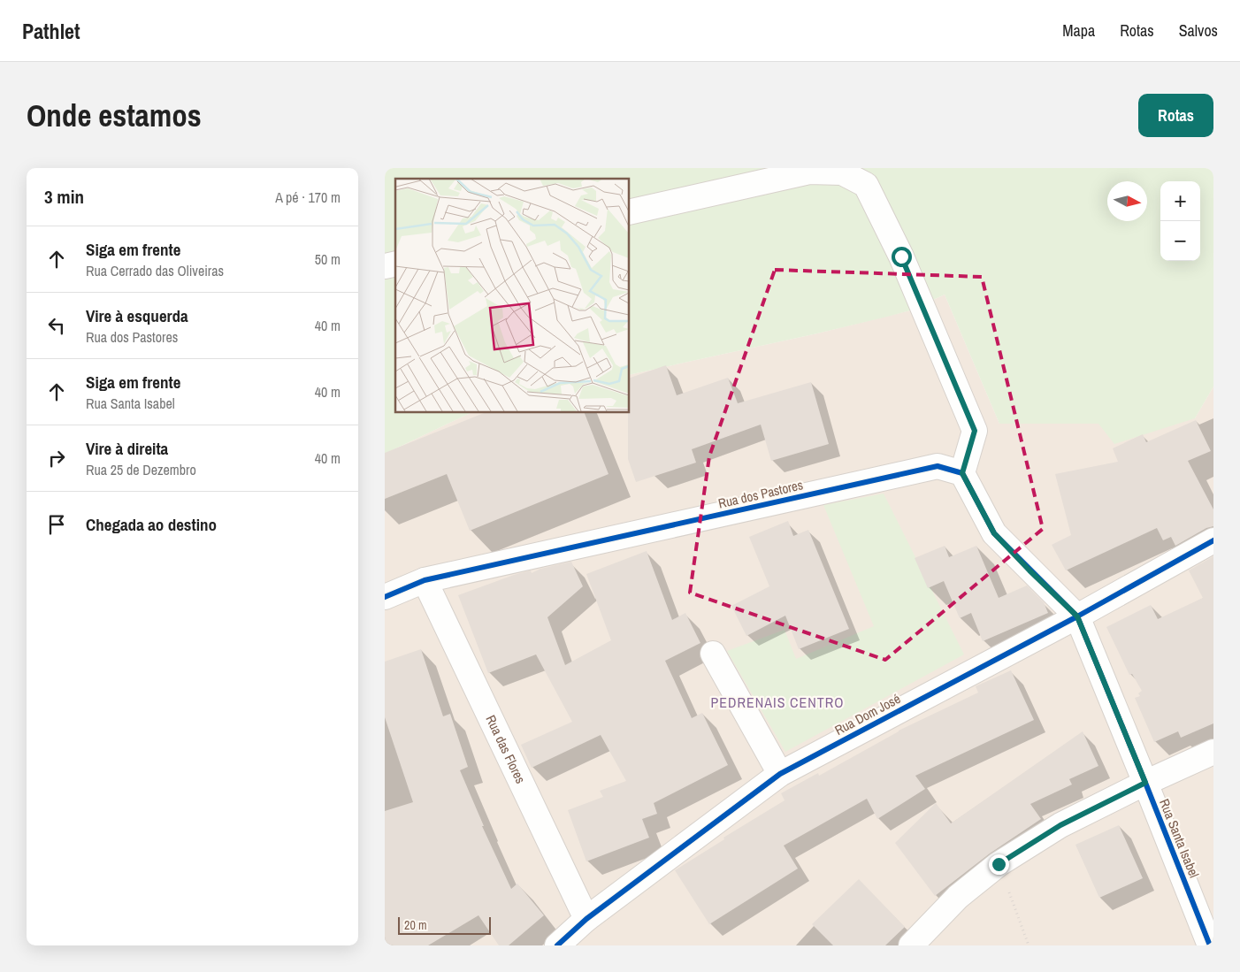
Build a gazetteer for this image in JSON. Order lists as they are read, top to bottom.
{
  "streets": {
    "street": [
      "Rua dos Pastores",
      "Rua Dom José",
      "Rua das Flores",
      "Rua Santa Isabel"
    ]
  },
  "crossings": [
    ["Rua dos Pastores", "Rua das Flores"],
    ["Rua Dom José", "Rua das Flores"],
    ["Rua Dom José", "Rua Santa Isabel"]
  ],
  "districts": ["PEDRENAIS CENTRO"],
  "scale_bar": "20 m",
  "north": "right",
  "page": {
    "header": "Pathlet",
    "nav": ["Mapa", "Rotas", "Salvos"],
    "buttons": "Rotas",
    "title": "Onde estamos",
    "heading": ["3 min", "A pé · 170 m"],
    "map_buttons": ["+", "−"],
    "list": [
      ["Siga em frente", "Rua Cerrado das Oliveiras", "50 m"],
      ["Vire à esquerda", "Rua dos Pastores", "40 m"],
      ["Siga em frente", "Rua Santa Isabel", "40 m"],
      ["Vire à direita", "Rua 25 de Dezembro", "40 m"],
      "Chegada ao destino"
    ],
    "scale": "20 m"
  }
}
